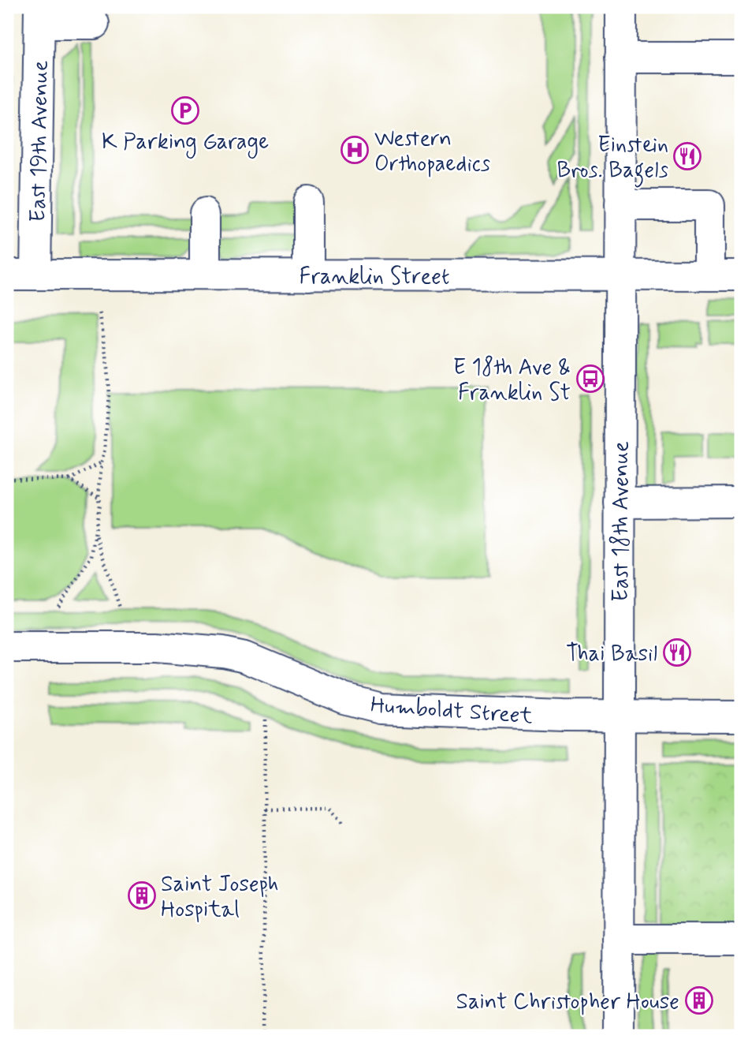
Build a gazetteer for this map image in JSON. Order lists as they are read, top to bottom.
{
  "streets": {
    "street": [
      "East 19th Avenue",
      "Franklin Street",
      "East 18th Avenue",
      "Humboldt Street"
    ]
  },
  "crossings": [
    ["East 19th Avenue", "Franklin Street"],
    ["Franklin Street", "East 18th Avenue"],
    ["East 18th Avenue", "Humboldt Street"]
  ],
  "places": {
    "parking": ["K Parking Garage"],
    "hospital": ["Western Orthopaedics"],
    "restaurant": ["Einstein Bros. Bagels", "Thai Basil"],
    "bus stop": ["E 18th Ave & Franklin St"],
    "building": ["Saint Joseph Hospital", "Saint Christopher House"]
  }
}
